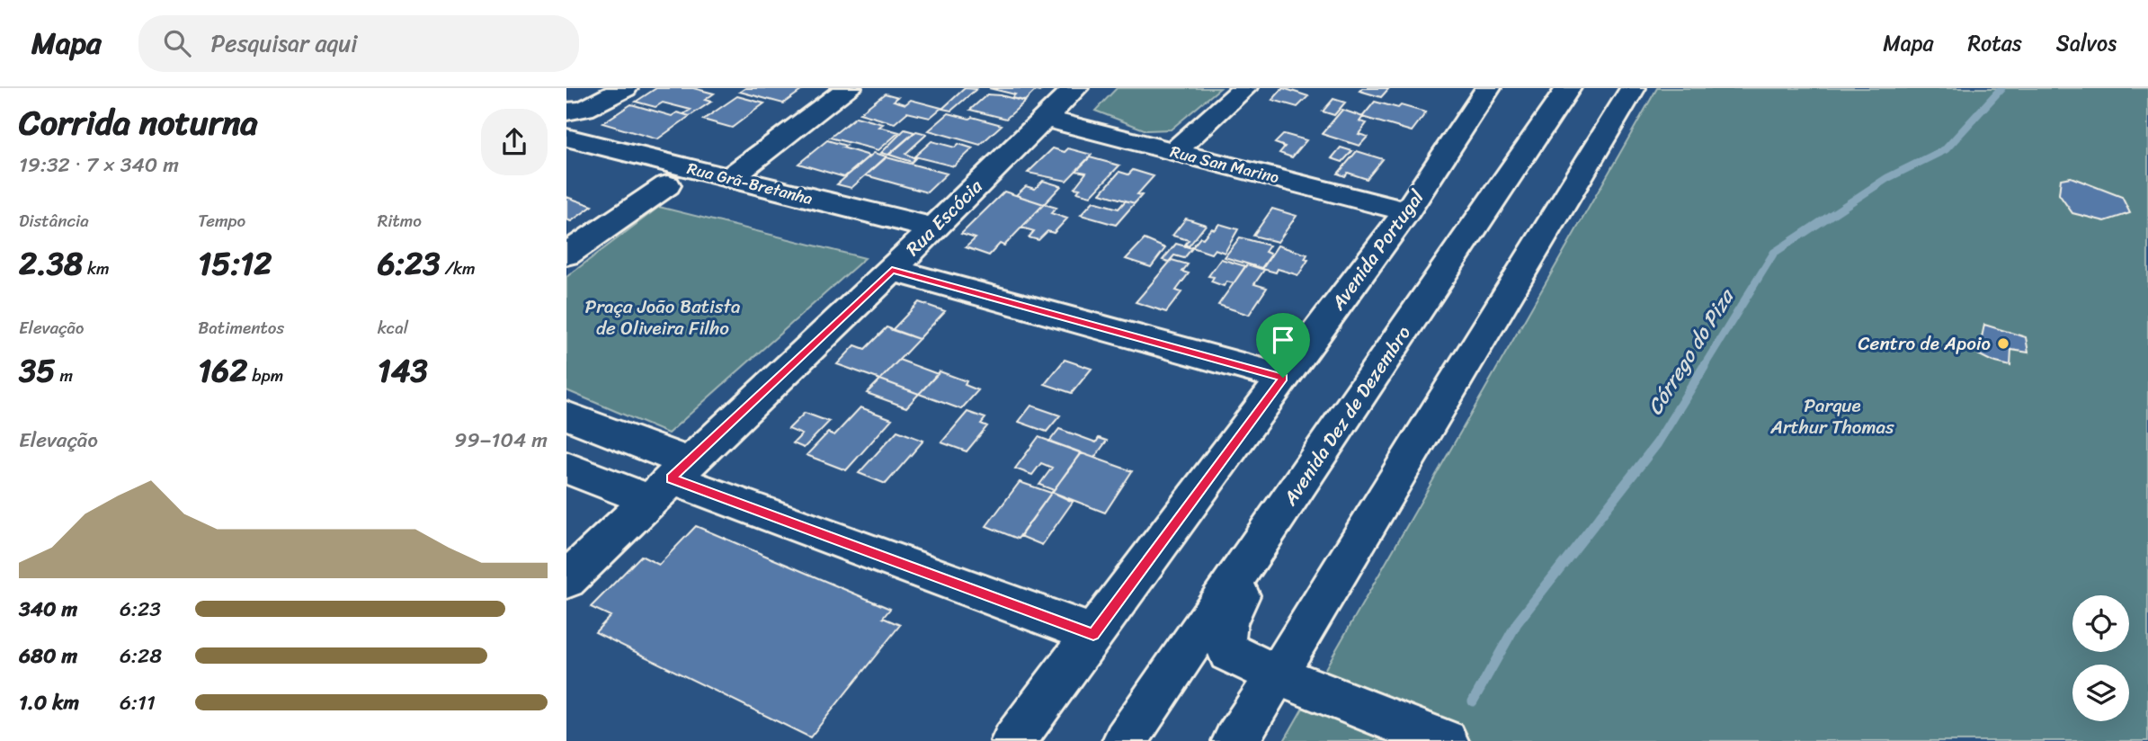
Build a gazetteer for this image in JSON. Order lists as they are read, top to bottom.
{
  "streets": {
    "main road": [
      "Rua San Marino",
      "Rua Grã-Bretanha",
      "Rua Escócia",
      "Avenida Portugal",
      "Avenida Dez de Dezembro"
    ]
  },
  "crossings": [
    ["Rua San Marino", "Rua Escócia"],
    ["Rua San Marino", "Avenida Portugal"],
    ["Rua Grã-Bretanha", "Rua Escócia"]
  ],
  "water": ["Córrego do Piza"],
  "parks": ["Praça João Batista de Oliveira Filho", "Parque Arthur Thomas"],
  "places": ["Centro de Apoio"],
  "page": {
    "header": "Mapa",
    "search": "Pesquisar aqui",
    "nav": ["Mapa", "Rotas", "Salvos"],
    "heading": ["Corrida noturna", "19:32 · 7 × 340 m"],
    "stats": [
      ["Distância", "2.38 km"],
      ["Tempo", "15:12"],
      ["Ritmo", "6:23 /km"],
      ["Elevação", "35 m"],
      ["Batimentos", "162 bpm"],
      ["kcal", "143"]
    ],
    "chart": ["Elevação", "99–104 m"],
    "list": [
      {
        "name": "340 m",
        "note": "6:23"
      },
      {
        "name": "680 m",
        "note": "6:28"
      },
      {
        "name": "1.0 km",
        "note": "6:11"
      }
    ]
  }
}
